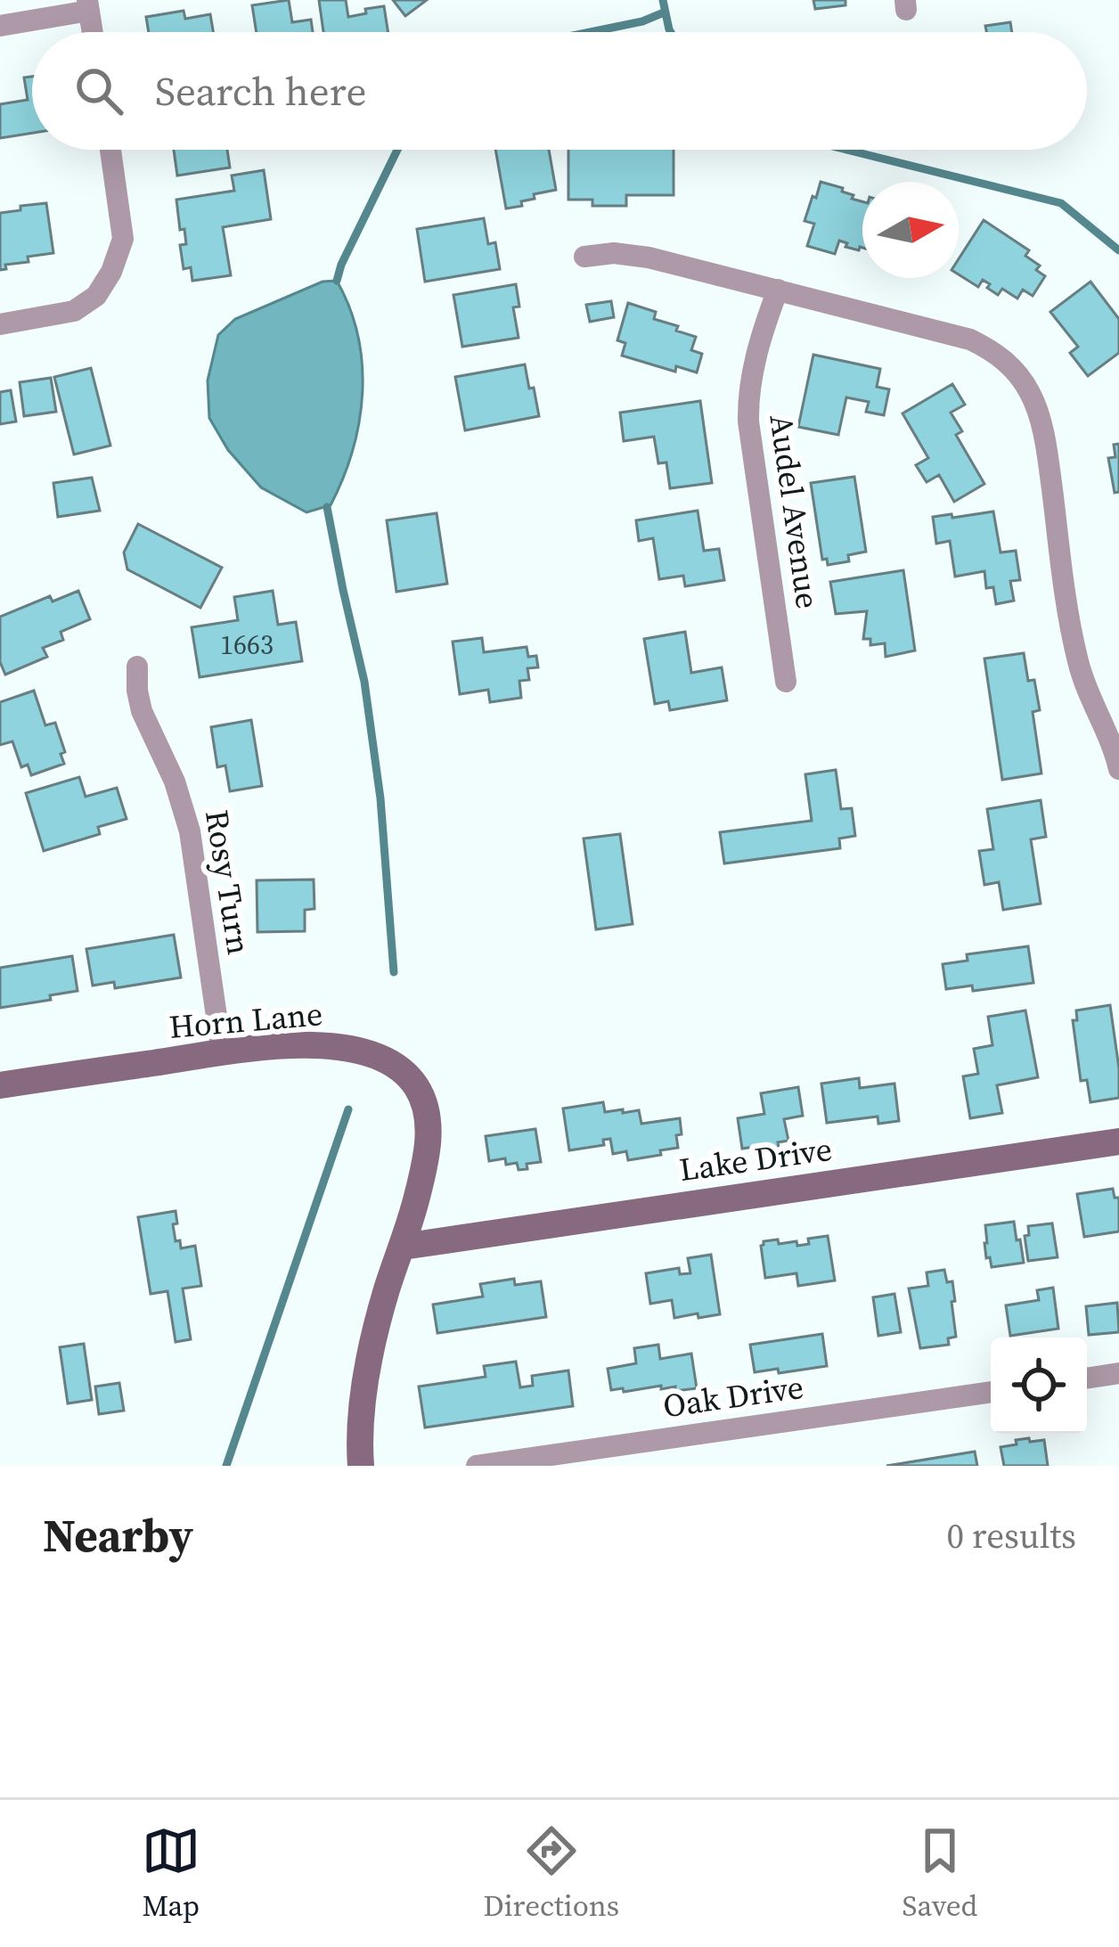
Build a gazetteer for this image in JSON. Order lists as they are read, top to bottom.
{
  "streets": {
    "street": [
      "Audel Avenue",
      "Rosy Turn",
      "Horn Lane",
      "Lake Drive",
      "Oak Drive"
    ]
  },
  "crossings": [
    ["Rosy Turn", "Horn Lane"],
    ["Horn Lane", "Lake Drive"]
  ],
  "house_numbers": ["1663"],
  "north": "right",
  "page": {
    "search": "Search here",
    "heading": ["Nearby", "0 results"],
    "nav": ["Map", "Directions", "Saved"]
  }
}
